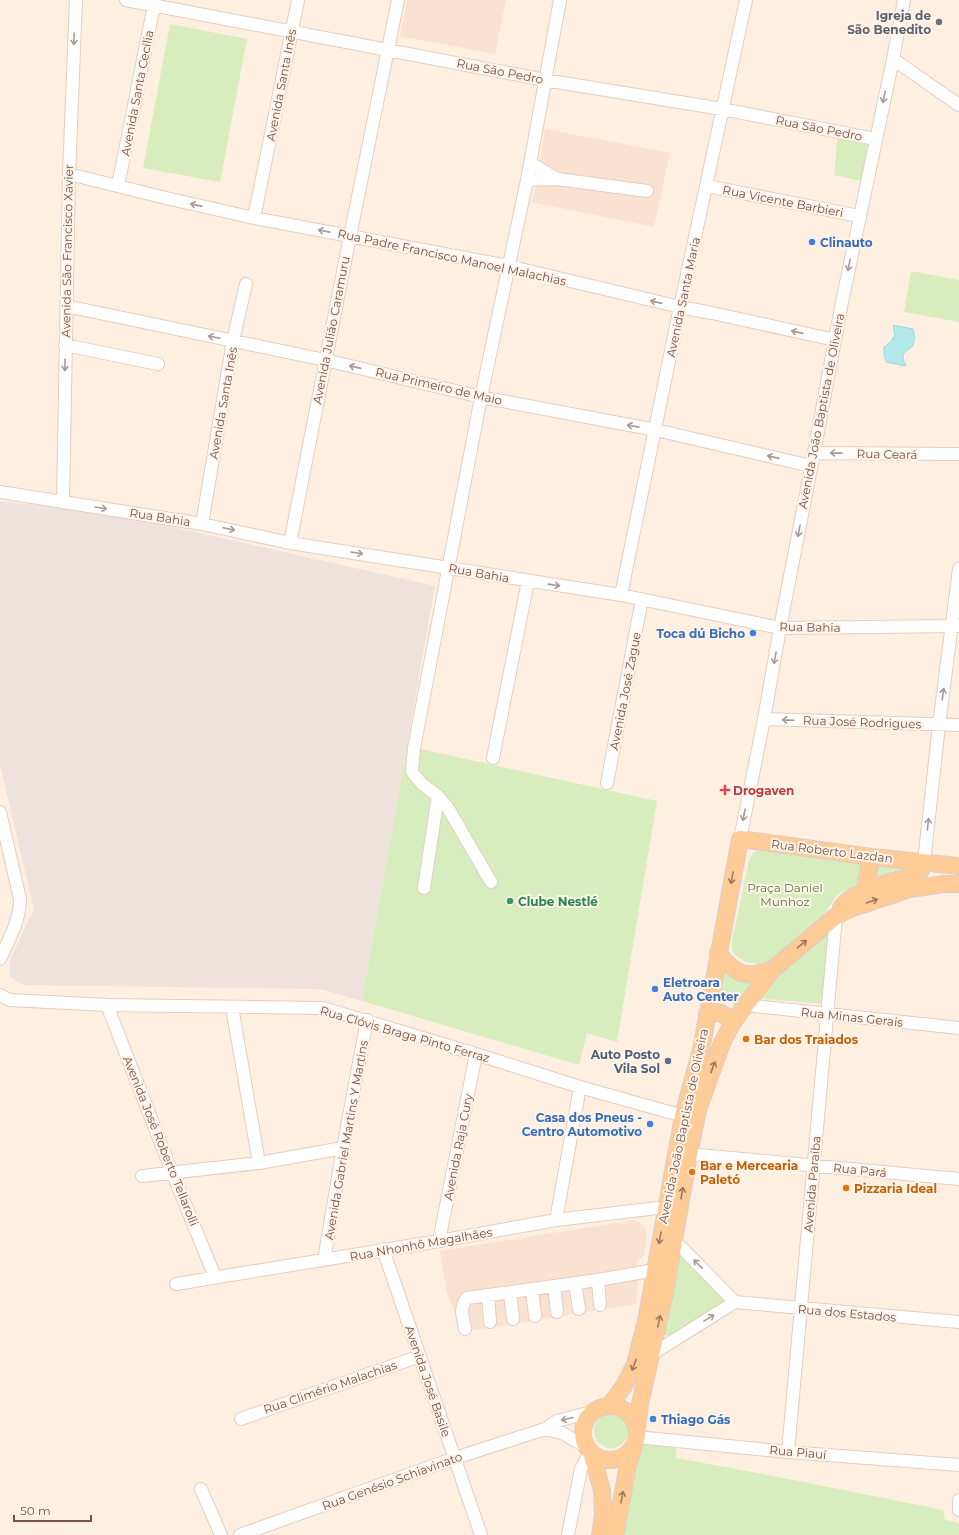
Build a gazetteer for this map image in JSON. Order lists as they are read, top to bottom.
{
  "streets": {
    "main road": ["Avenida João Baptista de Oliveira", "Rua Roberto Lazdan"],
    "street": [
      "Rua São Pedro",
      "Avenida Santa Inês",
      "Avenida Santa Cecília",
      "Rua Vicente Barbieri",
      "Avenida São Francisco Xavier",
      "Rua Padre Francisco Manoel Malachias",
      "Avenida Santa Maria",
      "Avenida Julião Caramuru",
      "Rua Primeiro de Maio",
      "Rua Ceará",
      "Rua Bahia",
      "Avenida José Zague",
      "Rua José Rodrigues",
      "Rua Minas Gerais",
      "Rua Clóvis Braga Pinto Ferraz",
      "Avenida Gabriel Martins Y Martins",
      "Avenida José Roberto Tellarolli",
      "Avenida Raja Cury",
      "Rua Pará",
      "Avenida Paraíba",
      "Rua Nhonhô Magalhães",
      "Rua dos Estados",
      "Avenida José Basile",
      "Rua Climério Malachias",
      "Rua Piauí",
      "Rua Genésio Schiavinato"
    ]
  },
  "crossings": [
    ["Rua São Pedro", "Avenida Santa Inês"],
    ["Rua São Pedro", "Avenida Santa Cecília"],
    ["Rua São Pedro", "Avenida Santa Maria"],
    ["Rua São Pedro", "Avenida Julião Caramuru"],
    ["Rua São Pedro", "Avenida João Baptista de Oliveira"],
    ["Avenida Santa Inês", "Rua Padre Francisco Manoel Malachias"],
    ["Avenida Santa Inês", "Rua Primeiro de Maio"],
    ["Avenida Santa Inês", "Rua Bahia"],
    ["Avenida Santa Cecília", "Rua Padre Francisco Manoel Malachias"],
    ["Rua Vicente Barbieri", "Avenida Santa Maria"],
    ["Rua Vicente Barbieri", "Avenida João Baptista de Oliveira"],
    ["Avenida São Francisco Xavier", "Rua Padre Francisco Manoel Malachias"],
    ["Avenida São Francisco Xavier", "Rua Primeiro de Maio"],
    ["Avenida São Francisco Xavier", "Rua Bahia"],
    ["Rua Padre Francisco Manoel Malachias", "Avenida Santa Maria"],
    ["Rua Padre Francisco Manoel Malachias", "Avenida Julião Caramuru"],
    ["Rua Padre Francisco Manoel Malachias", "Avenida João Baptista de Oliveira"],
    ["Avenida Santa Maria", "Rua Primeiro de Maio"],
    ["Avenida Santa Maria", "Rua Bahia"],
    ["Avenida Julião Caramuru", "Rua Primeiro de Maio"],
    ["Avenida Julião Caramuru", "Rua Bahia"],
    ["Rua Primeiro de Maio", "Avenida João Baptista de Oliveira"],
    ["Avenida João Baptista de Oliveira", "Rua Ceará"],
    ["Avenida João Baptista de Oliveira", "Rua Bahia"],
    ["Avenida João Baptista de Oliveira", "Rua José Rodrigues"],
    ["Avenida João Baptista de Oliveira", "Rua Roberto Lazdan"],
    ["Avenida João Baptista de Oliveira", "Rua Minas Gerais"],
    ["Avenida João Baptista de Oliveira", "Rua Clóvis Braga Pinto Ferraz"],
    ["Avenida João Baptista de Oliveira", "Rua Pará"],
    ["Avenida João Baptista de Oliveira", "Rua Nhonhô Magalhães"],
    ["Avenida João Baptista de Oliveira", "Rua Piauí"],
    ["Avenida João Baptista de Oliveira", "Rua Genésio Schiavinato"],
    ["Rua Bahia", "Avenida José Zague"],
    ["Rua Minas Gerais", "Avenida Paraíba"],
    ["Rua Clóvis Braga Pinto Ferraz", "Avenida Gabriel Martins Y Martins"],
    ["Rua Clóvis Braga Pinto Ferraz", "Avenida José Roberto Tellarolli"],
    ["Rua Clóvis Braga Pinto Ferraz", "Avenida Raja Cury"],
    ["Avenida Gabriel Martins Y Martins", "Rua Nhonhô Magalhães"],
    ["Avenida José Roberto Tellarolli", "Rua Nhonhô Magalhães"],
    ["Avenida Raja Cury", "Rua Nhonhô Magalhães"],
    ["Rua Pará", "Avenida Paraíba"],
    ["Avenida Paraíba", "Rua dos Estados"],
    ["Avenida Paraíba", "Rua Piauí"],
    ["Rua Nhonhô Magalhães", "Avenida José Basile"],
    ["Avenida José Basile", "Rua Climério Malachias"],
    ["Avenida José Basile", "Rua Genésio Schiavinato"],
    ["Rua Piauí", "Rua Genésio Schiavinato"]
  ],
  "one_way": [
    "Avenida São Francisco Xavier",
    "Rua Padre Francisco Manoel Malachias",
    "Rua Primeiro de Maio",
    "Rua Ceará",
    "Rua Bahia",
    "Rua José Rodrigues"
  ],
  "parks": ["Praça Daniel Munhoz"],
  "places": {
    "other": [
      "Igreja de São Benedito",
      "Clinauto",
      "Toca dú Bicho",
      "Clube Nestlé",
      "Eletroara Auto Center",
      "Bar dos Traiados",
      "Auto Posto Vila Sol",
      "Casa dos Pneus - Centro Automotivo",
      "Bar e Mercearia Paletó",
      "Pizzaria Ideal",
      "Thiago Gás"
    ],
    "health": ["Drogaven"]
  },
  "scale_bar": "50 m"
}
